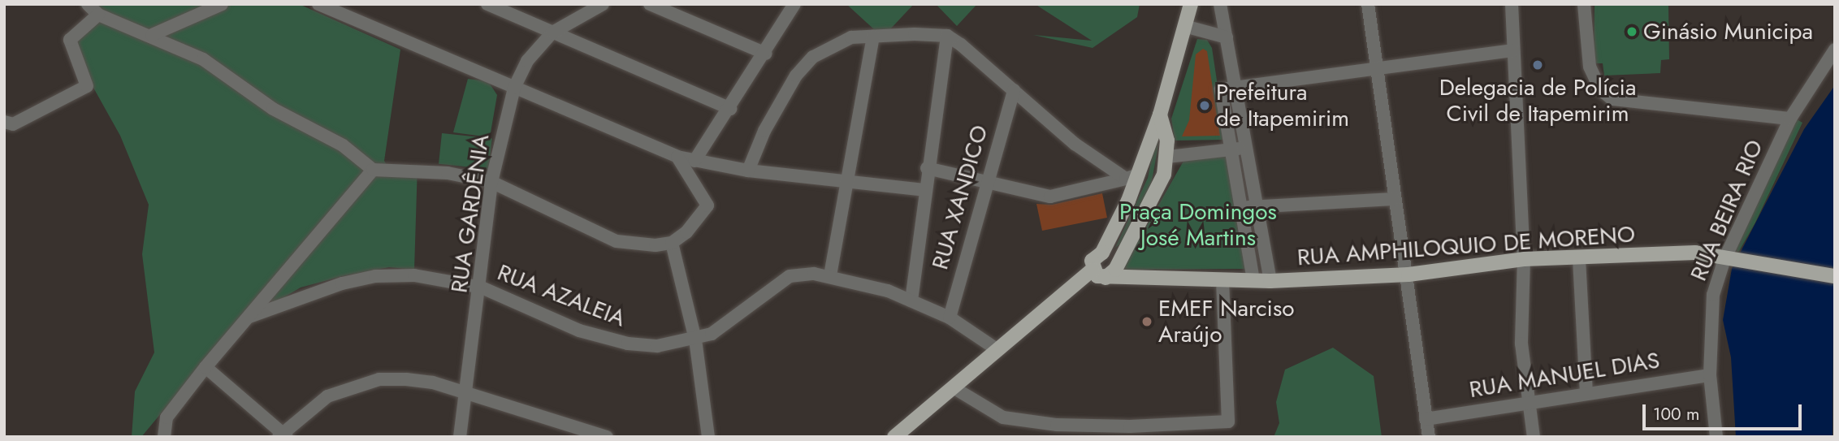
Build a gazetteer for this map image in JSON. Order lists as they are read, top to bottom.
{
  "streets": {
    "main road": ["RUA AMPHILOQUIO DE MORENO"],
    "street": [
      "RUA XANDICO",
      "RUA BEIRA RIO",
      "RUA GARDÊNIA",
      "RUA AZALEIA",
      "RUA MANUEL DIAS"
    ]
  },
  "crossings": [
    ["RUA XANDICO", "RUA AZALEIA"],
    ["RUA BEIRA RIO", "RUA AMPHILOQUIO DE MORENO"],
    ["RUA BEIRA RIO", "RUA MANUEL DIAS"],
    ["RUA GARDÊNIA", "RUA AZALEIA"]
  ],
  "parks": ["Praça Domingos José Martins"],
  "places": [
    "Ginásio Municipa",
    "Delegacia de Polícia Civil de Itapemirim",
    "Prefeitura de Itapemirim",
    "EMEF Narciso Araújo"
  ],
  "scale_bar": "100 m"
}
